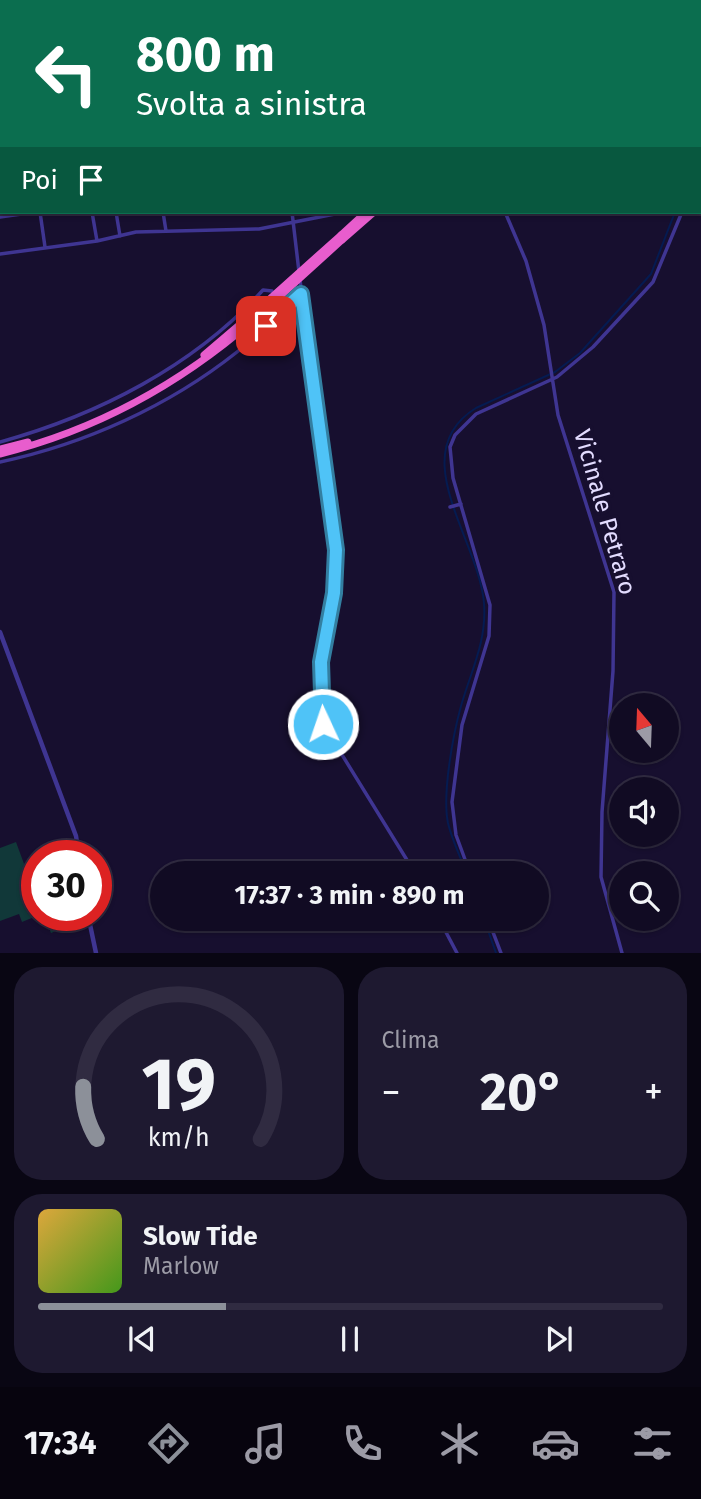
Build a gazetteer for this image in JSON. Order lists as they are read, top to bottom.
{
  "streets": {
    "street": ["Vicinale Petraro"]
  },
  "north": "top",
  "page": {
    "turn": ["800 m", "Svolta a sinistra"],
    "then": "Poi",
    "limit": "30",
    "trip": "17:37 · 3 min · 890 m",
    "tile": "Clima",
    "heat": ["−", "20°", "+"],
    "song": ["Slow Tide", "Marlow"],
    "tabs": "17:34",
    "gauge": ["19", "km/h"]
  }
}
